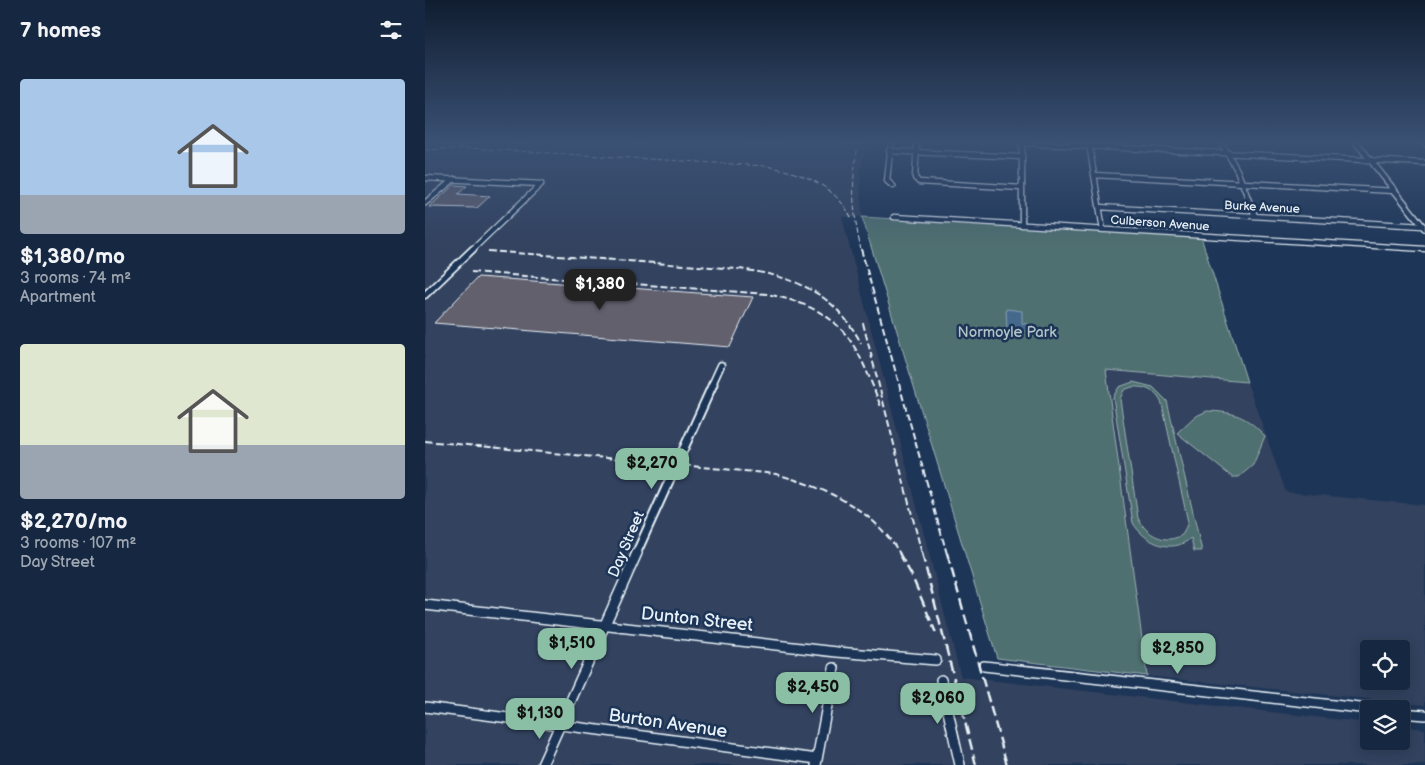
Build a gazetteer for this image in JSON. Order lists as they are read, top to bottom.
{
  "streets": {
    "street": [
      "Burke Avenue",
      "Culberson Avenue",
      "Day Street",
      "Dunton Street",
      "Burton Avenue"
    ]
  },
  "crossings": [
    ["Day Street", "Dunton Street"],
    ["Day Street", "Burton Avenue"]
  ],
  "parks": ["Normoyle Park"],
  "page": {
    "heading": "7 homes",
    "list": [
      {
        "name": "$1,380/mo",
        "note": "3 rooms · 74 m² · Apartment"
      },
      {
        "name": "$2,270/mo",
        "note": "3 rooms · 107 m² · Day Street"
      }
    ],
    "price": [
      "$1,380",
      "$2,270",
      "$1,510",
      "$2,850",
      "$2,450",
      "$2,060",
      "$1,130"
    ]
  }
}
